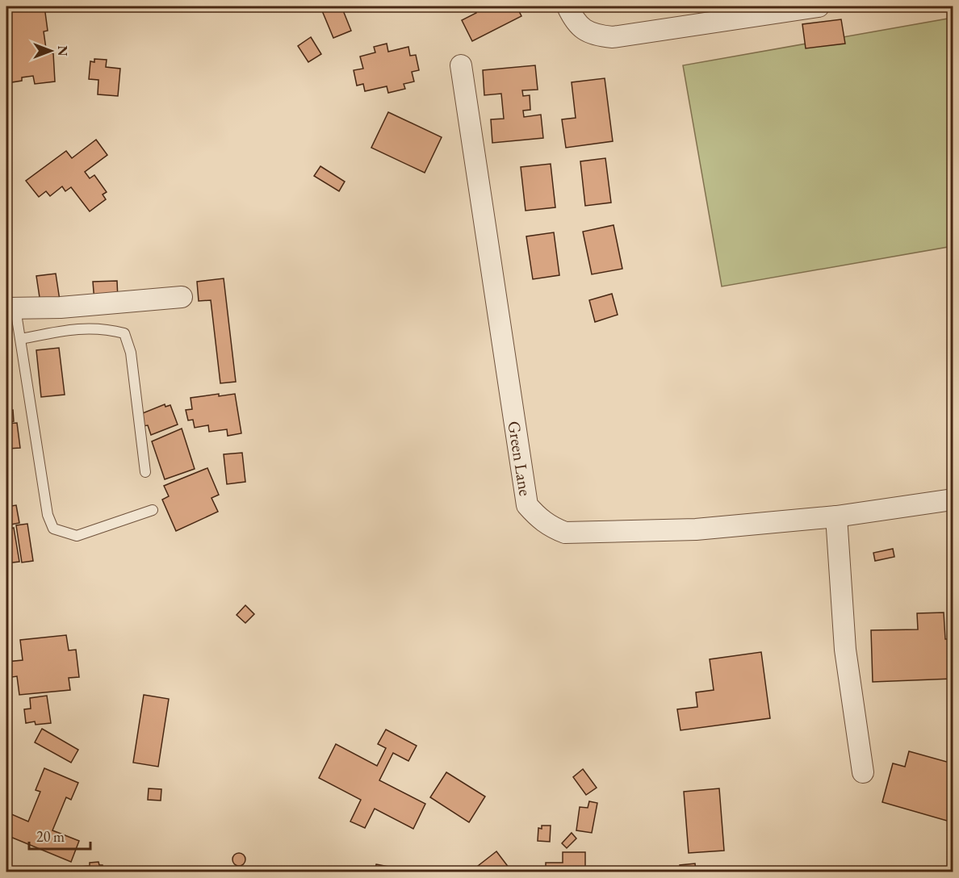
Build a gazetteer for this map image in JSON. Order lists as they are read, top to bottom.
{
  "streets": {
    "street": ["Green Lane"]
  },
  "scale_bar": "20 m",
  "north": "right"
}
